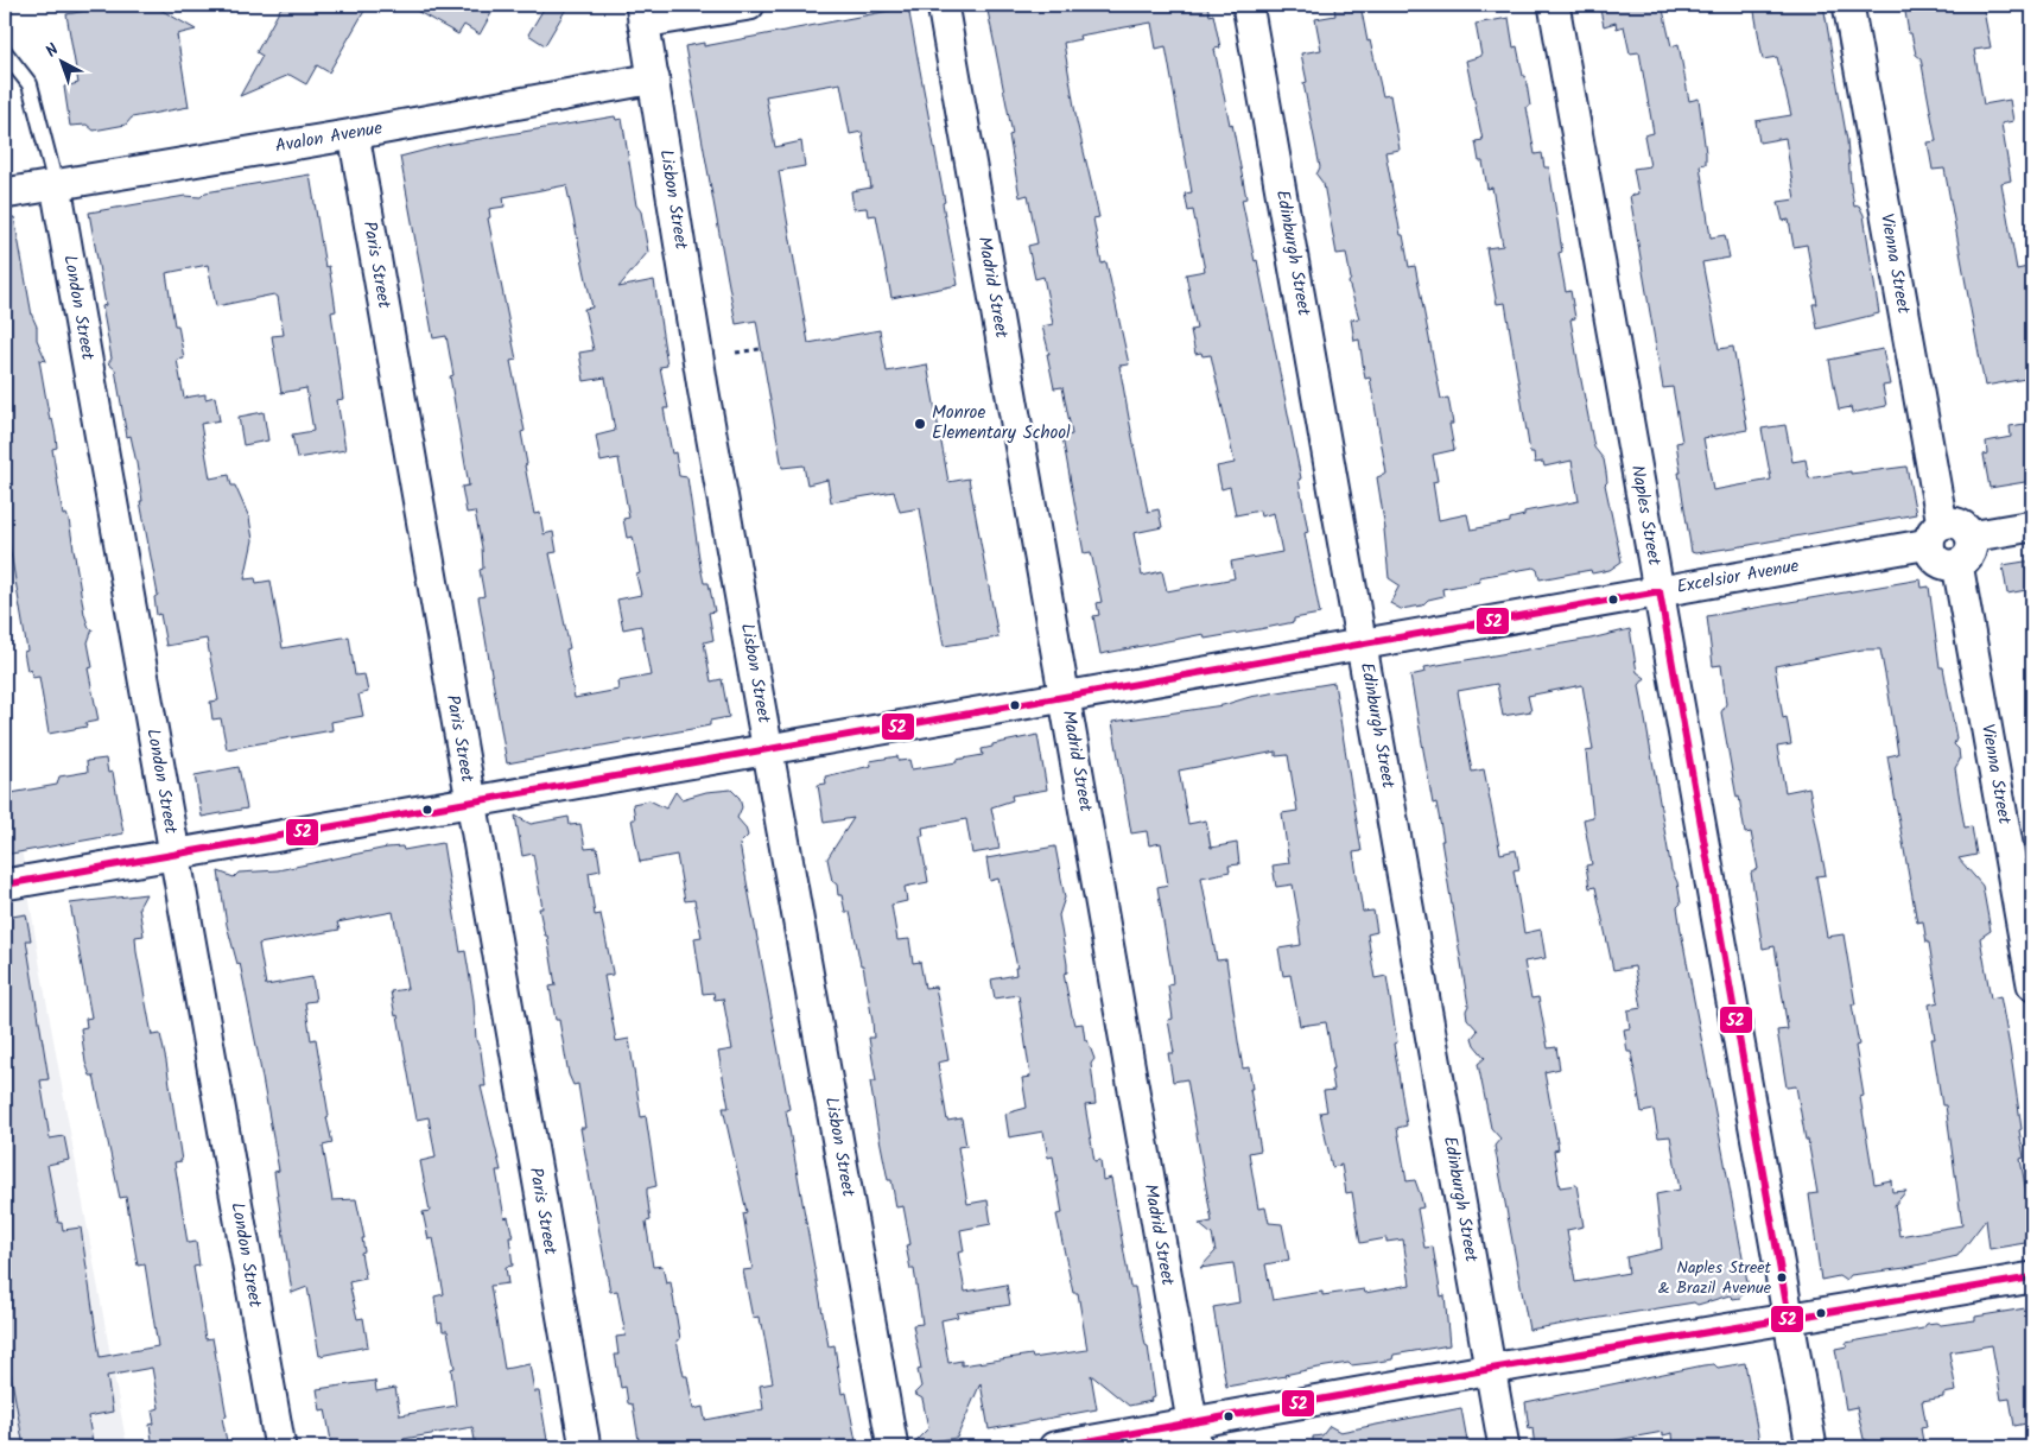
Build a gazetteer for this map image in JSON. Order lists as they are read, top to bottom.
{
  "streets": {
    "street": [
      "Avalon Avenue",
      "Lisbon Street",
      "Edinburgh Street",
      "Vienna Street",
      "Paris Street",
      "Madrid Street",
      "London Street",
      "Naples Street",
      "Excelsior Avenue"
    ]
  },
  "crossings": [
    ["Avalon Avenue", "Lisbon Street"],
    ["Avalon Avenue", "Paris Street"],
    ["Avalon Avenue", "London Street"],
    ["Lisbon Street", "Excelsior Avenue"],
    ["Edinburgh Street", "Excelsior Avenue"],
    ["Vienna Street", "Excelsior Avenue"],
    ["Paris Street", "Excelsior Avenue"],
    ["Madrid Street", "Excelsior Avenue"],
    ["London Street", "Excelsior Avenue"],
    ["Naples Street", "Excelsior Avenue"]
  ],
  "places": ["Monroe Elementary School", "Naples Street & Brazil Avenue"],
  "lines": ["transit line 52"],
  "north": "top left"
}
